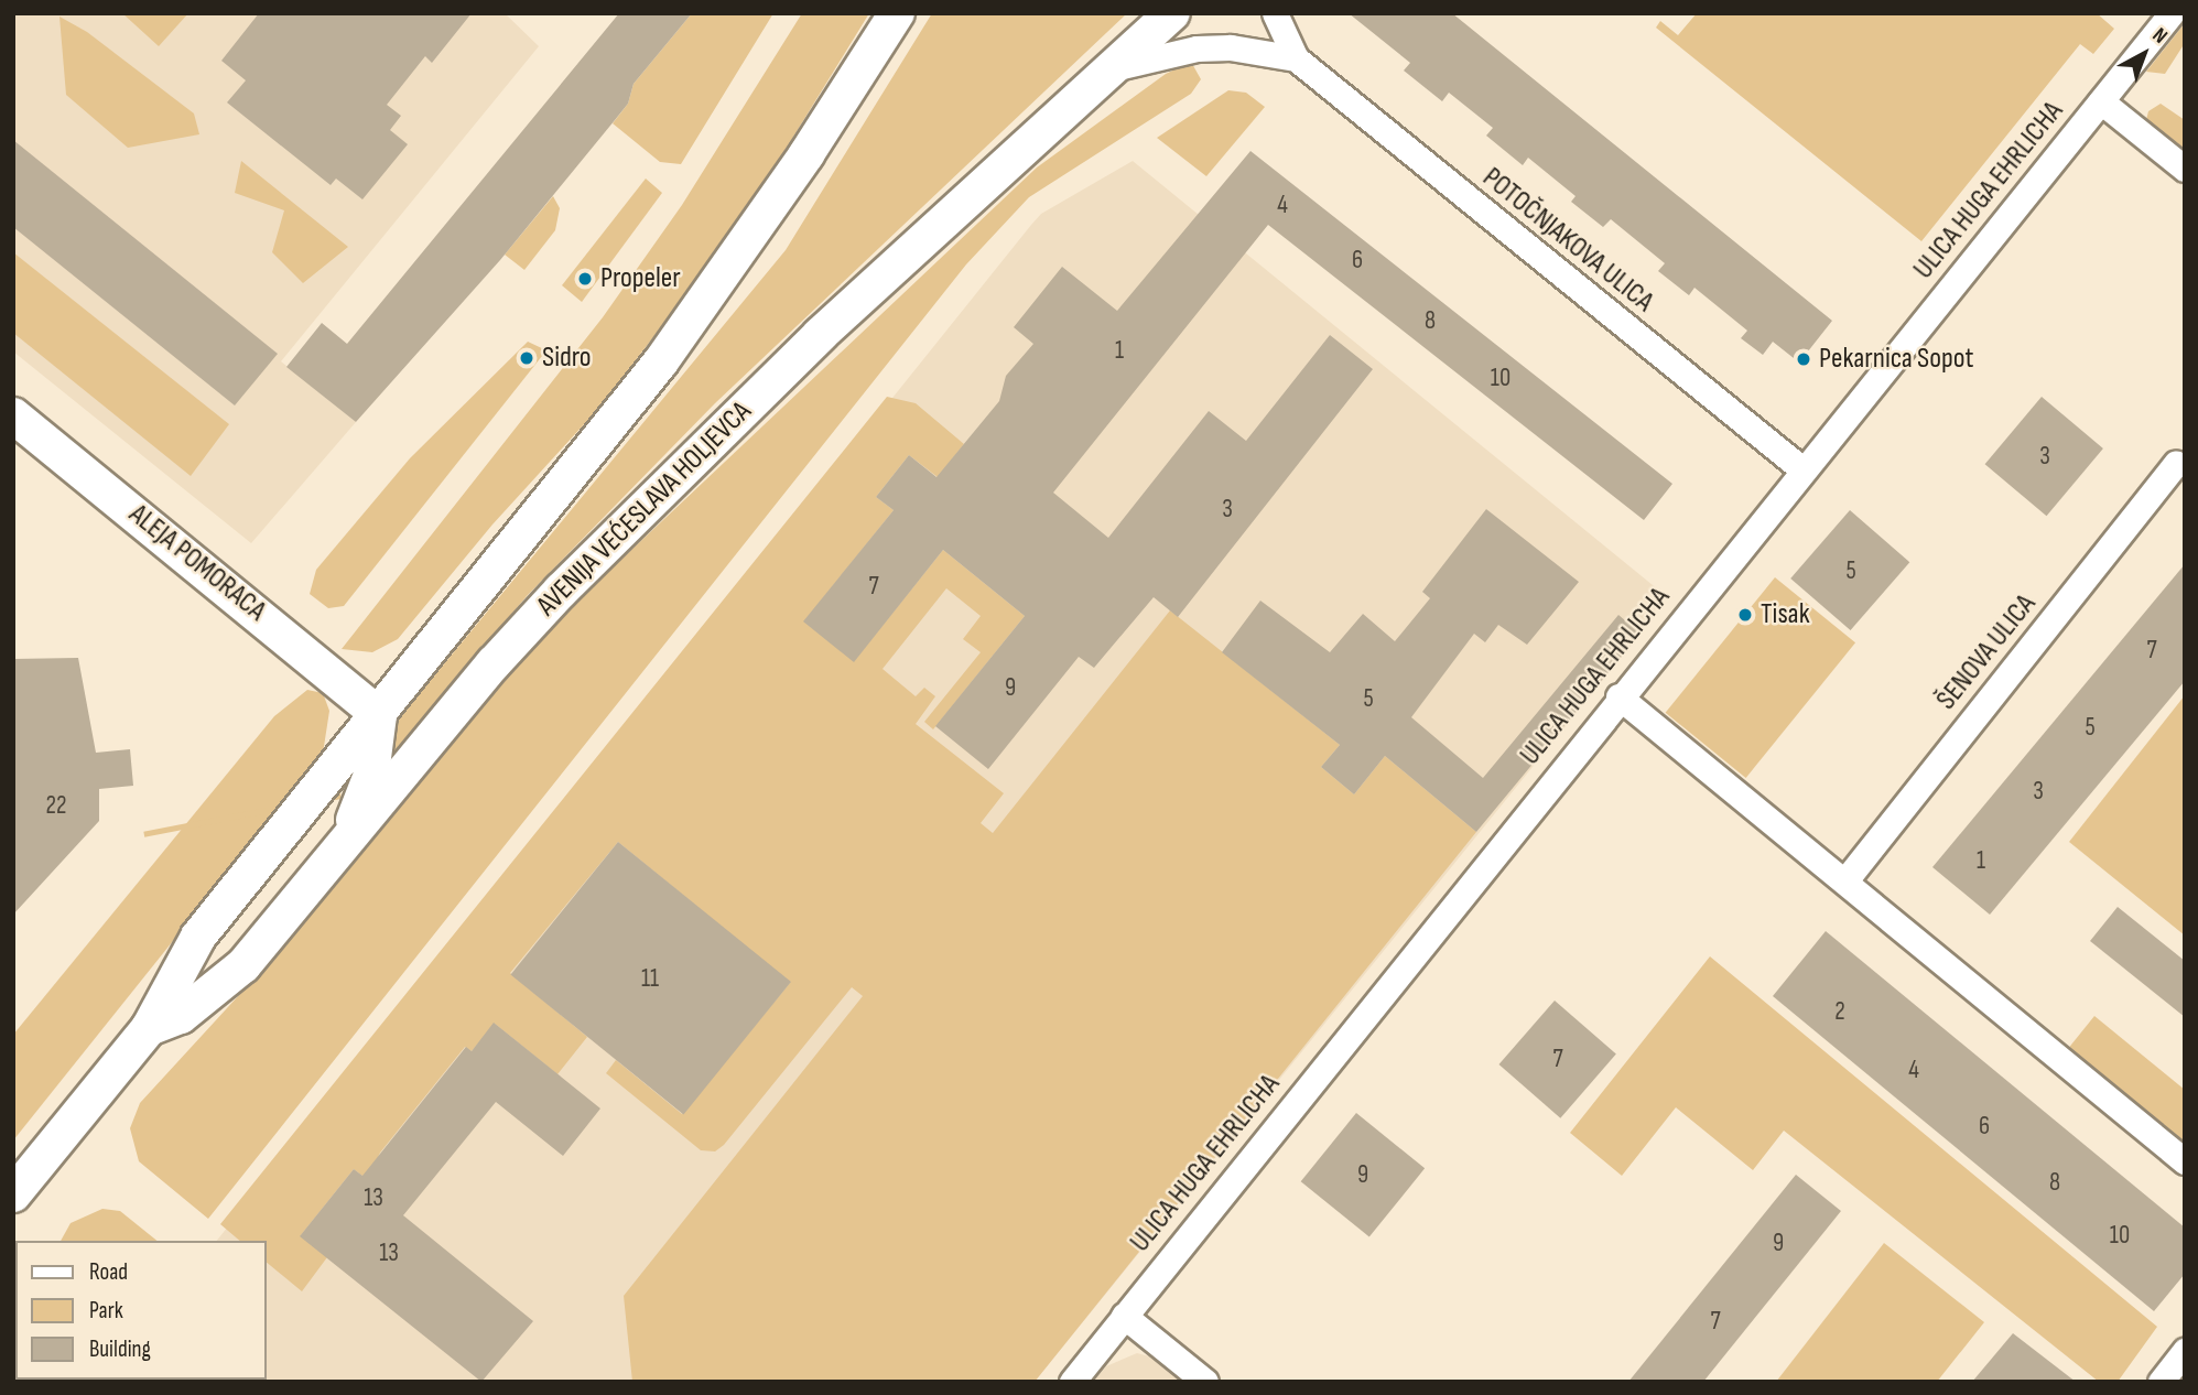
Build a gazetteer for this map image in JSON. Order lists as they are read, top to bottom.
{
  "streets": {
    "street": [
      "ULICA HUGA EHRLICHA",
      "POTOČNJAKOVA ULICA",
      "AVENIJA VEĆESLAVA HOLJEVCA",
      "ALEJA POMORACA",
      "ŠENOVA ULICA"
    ]
  },
  "crossings": [
    ["ULICA HUGA EHRLICHA", "POTOČNJAKOVA ULICA"],
    ["POTOČNJAKOVA ULICA", "AVENIJA VEĆESLAVA HOLJEVCA"],
    ["AVENIJA VEĆESLAVA HOLJEVCA", "ALEJA POMORACA"]
  ],
  "places": [
    "Propeler",
    "Sidro",
    "Pekarnica Sopot",
    "Tisak"
  ],
  "house_numbers": [
    "4",
    "6",
    "8",
    "1",
    "10",
    "3",
    "3",
    "5",
    "7",
    "7",
    "9",
    "5",
    "5",
    "3",
    "22",
    "1",
    "11",
    "2",
    "7",
    "4",
    "6",
    "9",
    "8",
    "13",
    "10",
    "9",
    "13",
    "7"
  ],
  "legend": ["Road", "Park", "Building"],
  "north": "top right"
}
